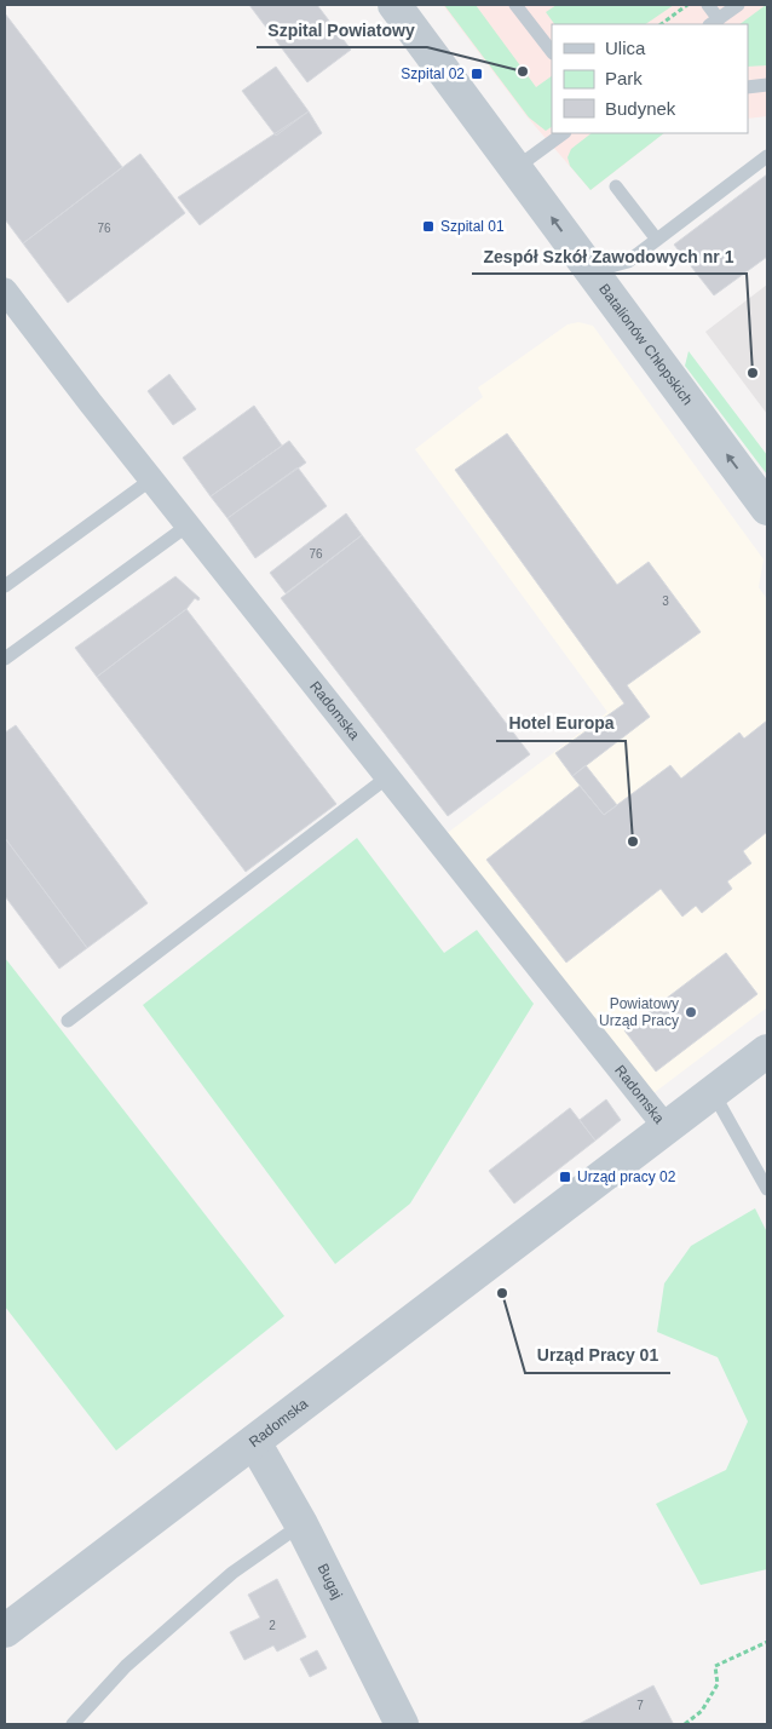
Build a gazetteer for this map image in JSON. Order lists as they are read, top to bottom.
{
  "streets": {
    "street": ["Batalionów Chłopskich", "Radomska", "Bugaj"]
  },
  "crossings": [
    ["Radomska", "Bugaj"]
  ],
  "one_way": ["Batalionów Chłopskich"],
  "places": {
    "other": [
      "Szpital Powiatowy",
      "Zespół Szkół Zawodowych nr 1",
      "Hotel Europa",
      "Powiatowy Urząd Pracy",
      "Urząd Pracy 01"
    ],
    "transit": ["Szpital 02", "Szpital 01", "Urząd pracy 02"]
  },
  "house_numbers": [
    "76",
    "76",
    "3",
    "2",
    "7"
  ],
  "legend": ["Ulica", "Park", "Budynek"]
}
